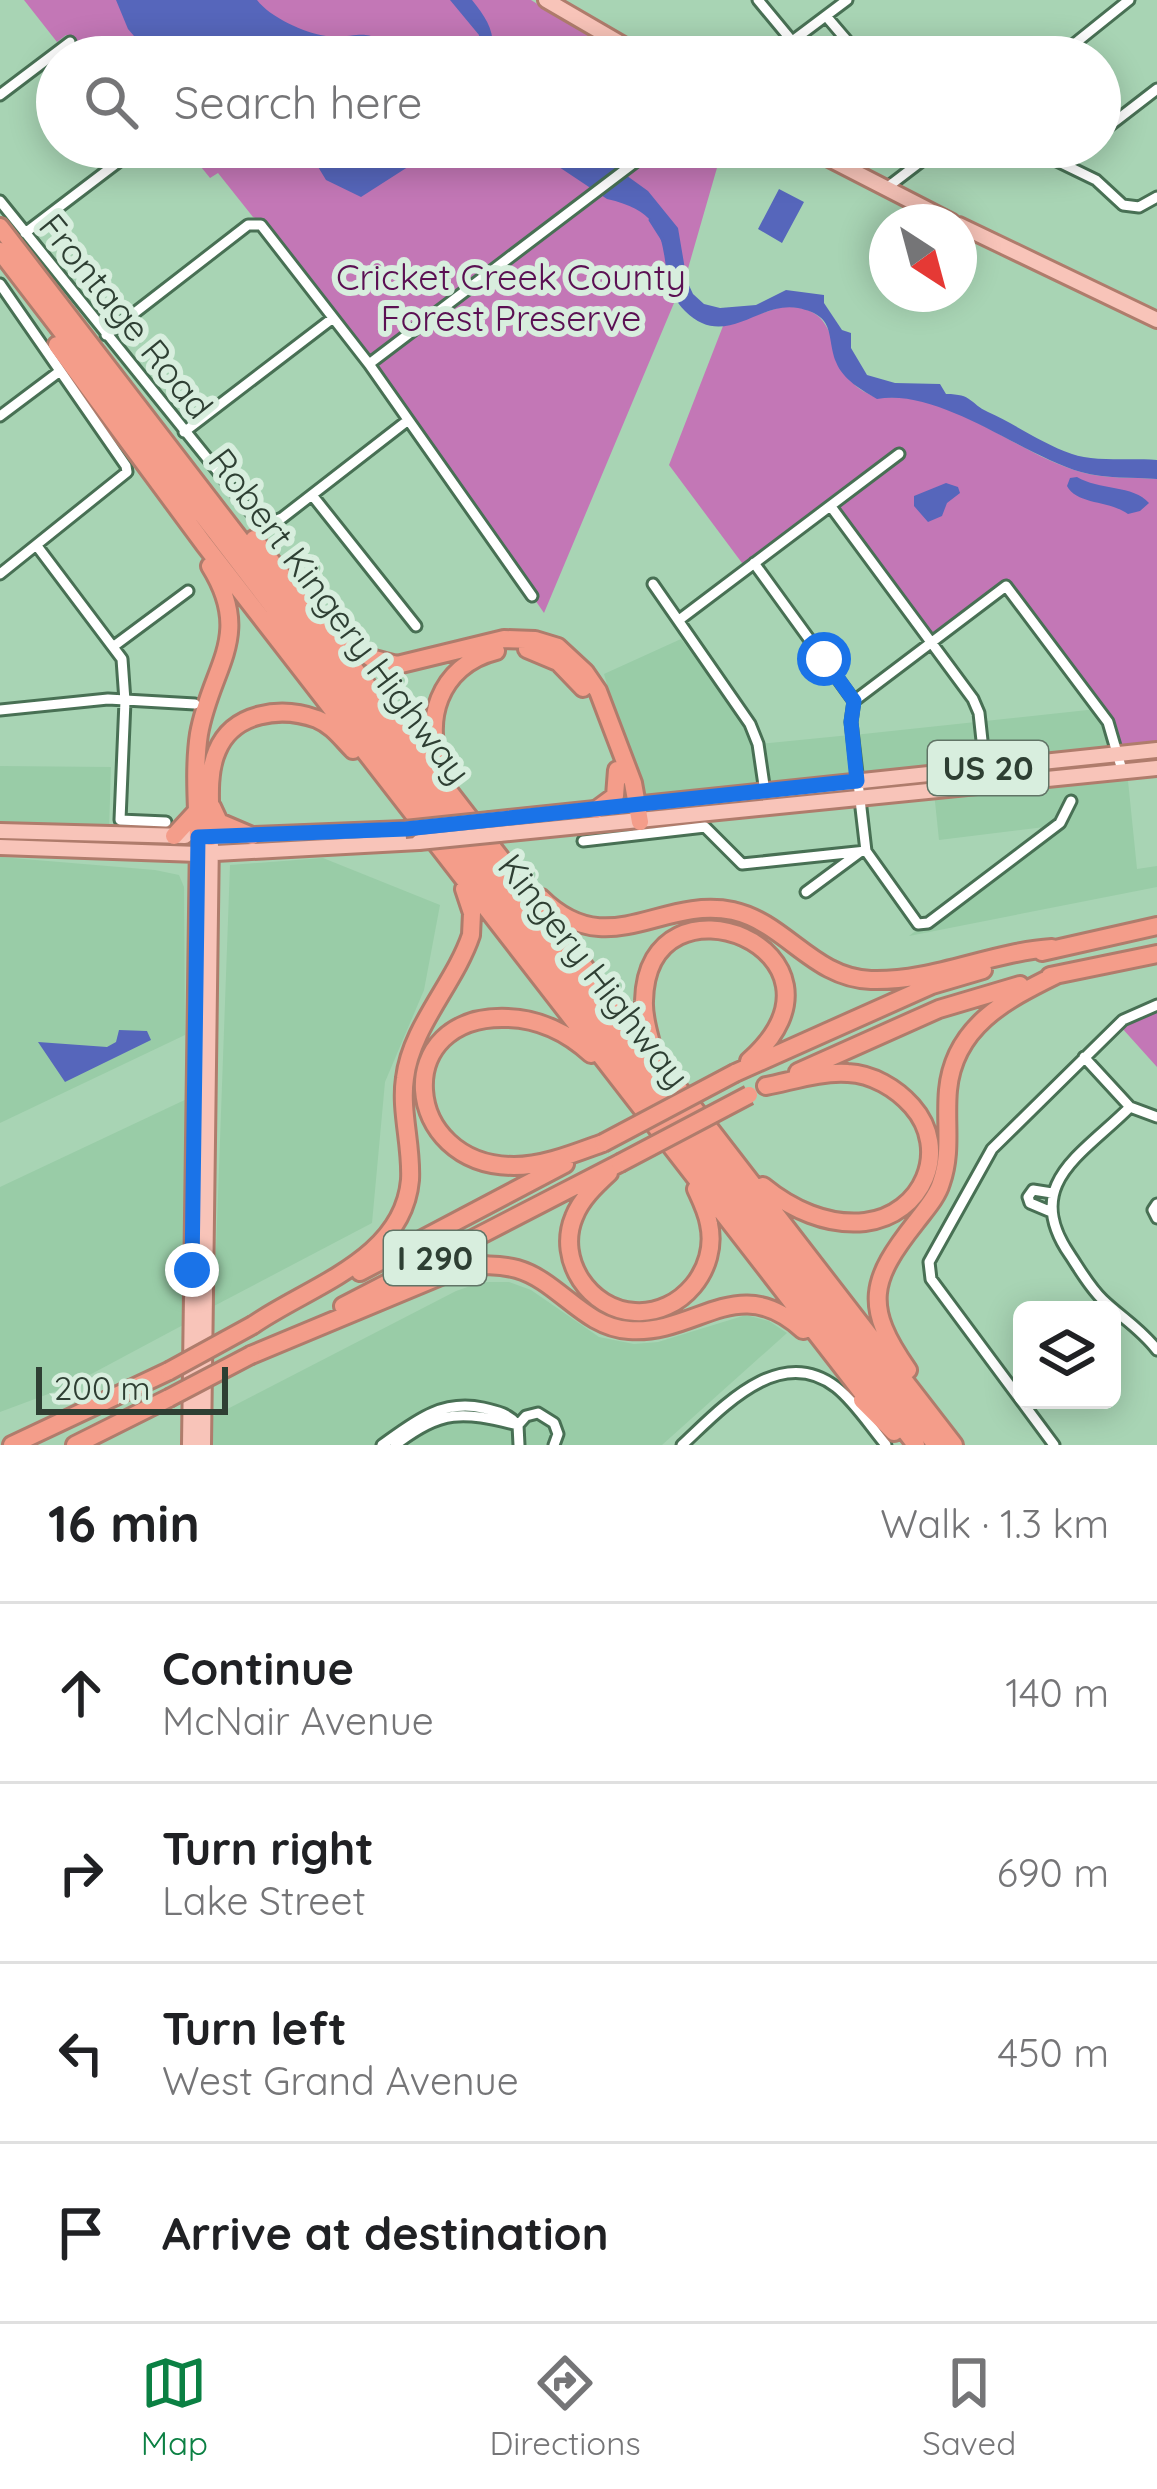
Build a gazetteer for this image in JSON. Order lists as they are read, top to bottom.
{
  "streets": {
    "highway": ["Robert Kingery Highway", "Kingery Highway", "I 290"],
    "main road": ["US 20"],
    "street": ["Frontage Road"]
  },
  "parks": ["Cricket Creek County Forest Preserve"],
  "scale_bar": "200 m",
  "north": "bottom right",
  "page": {
    "search": "Search here",
    "scale": "200 m",
    "heading": ["16 min", "Walk · 1.3 km"],
    "list": [
      ["Continue", "McNair Avenue", "140 m"],
      ["Turn right", "Lake Street", "690 m"],
      ["Turn left", "West Grand Avenue", "450 m"],
      "Arrive at destination"
    ],
    "nav": ["Map", "Directions", "Saved"]
  }
}
